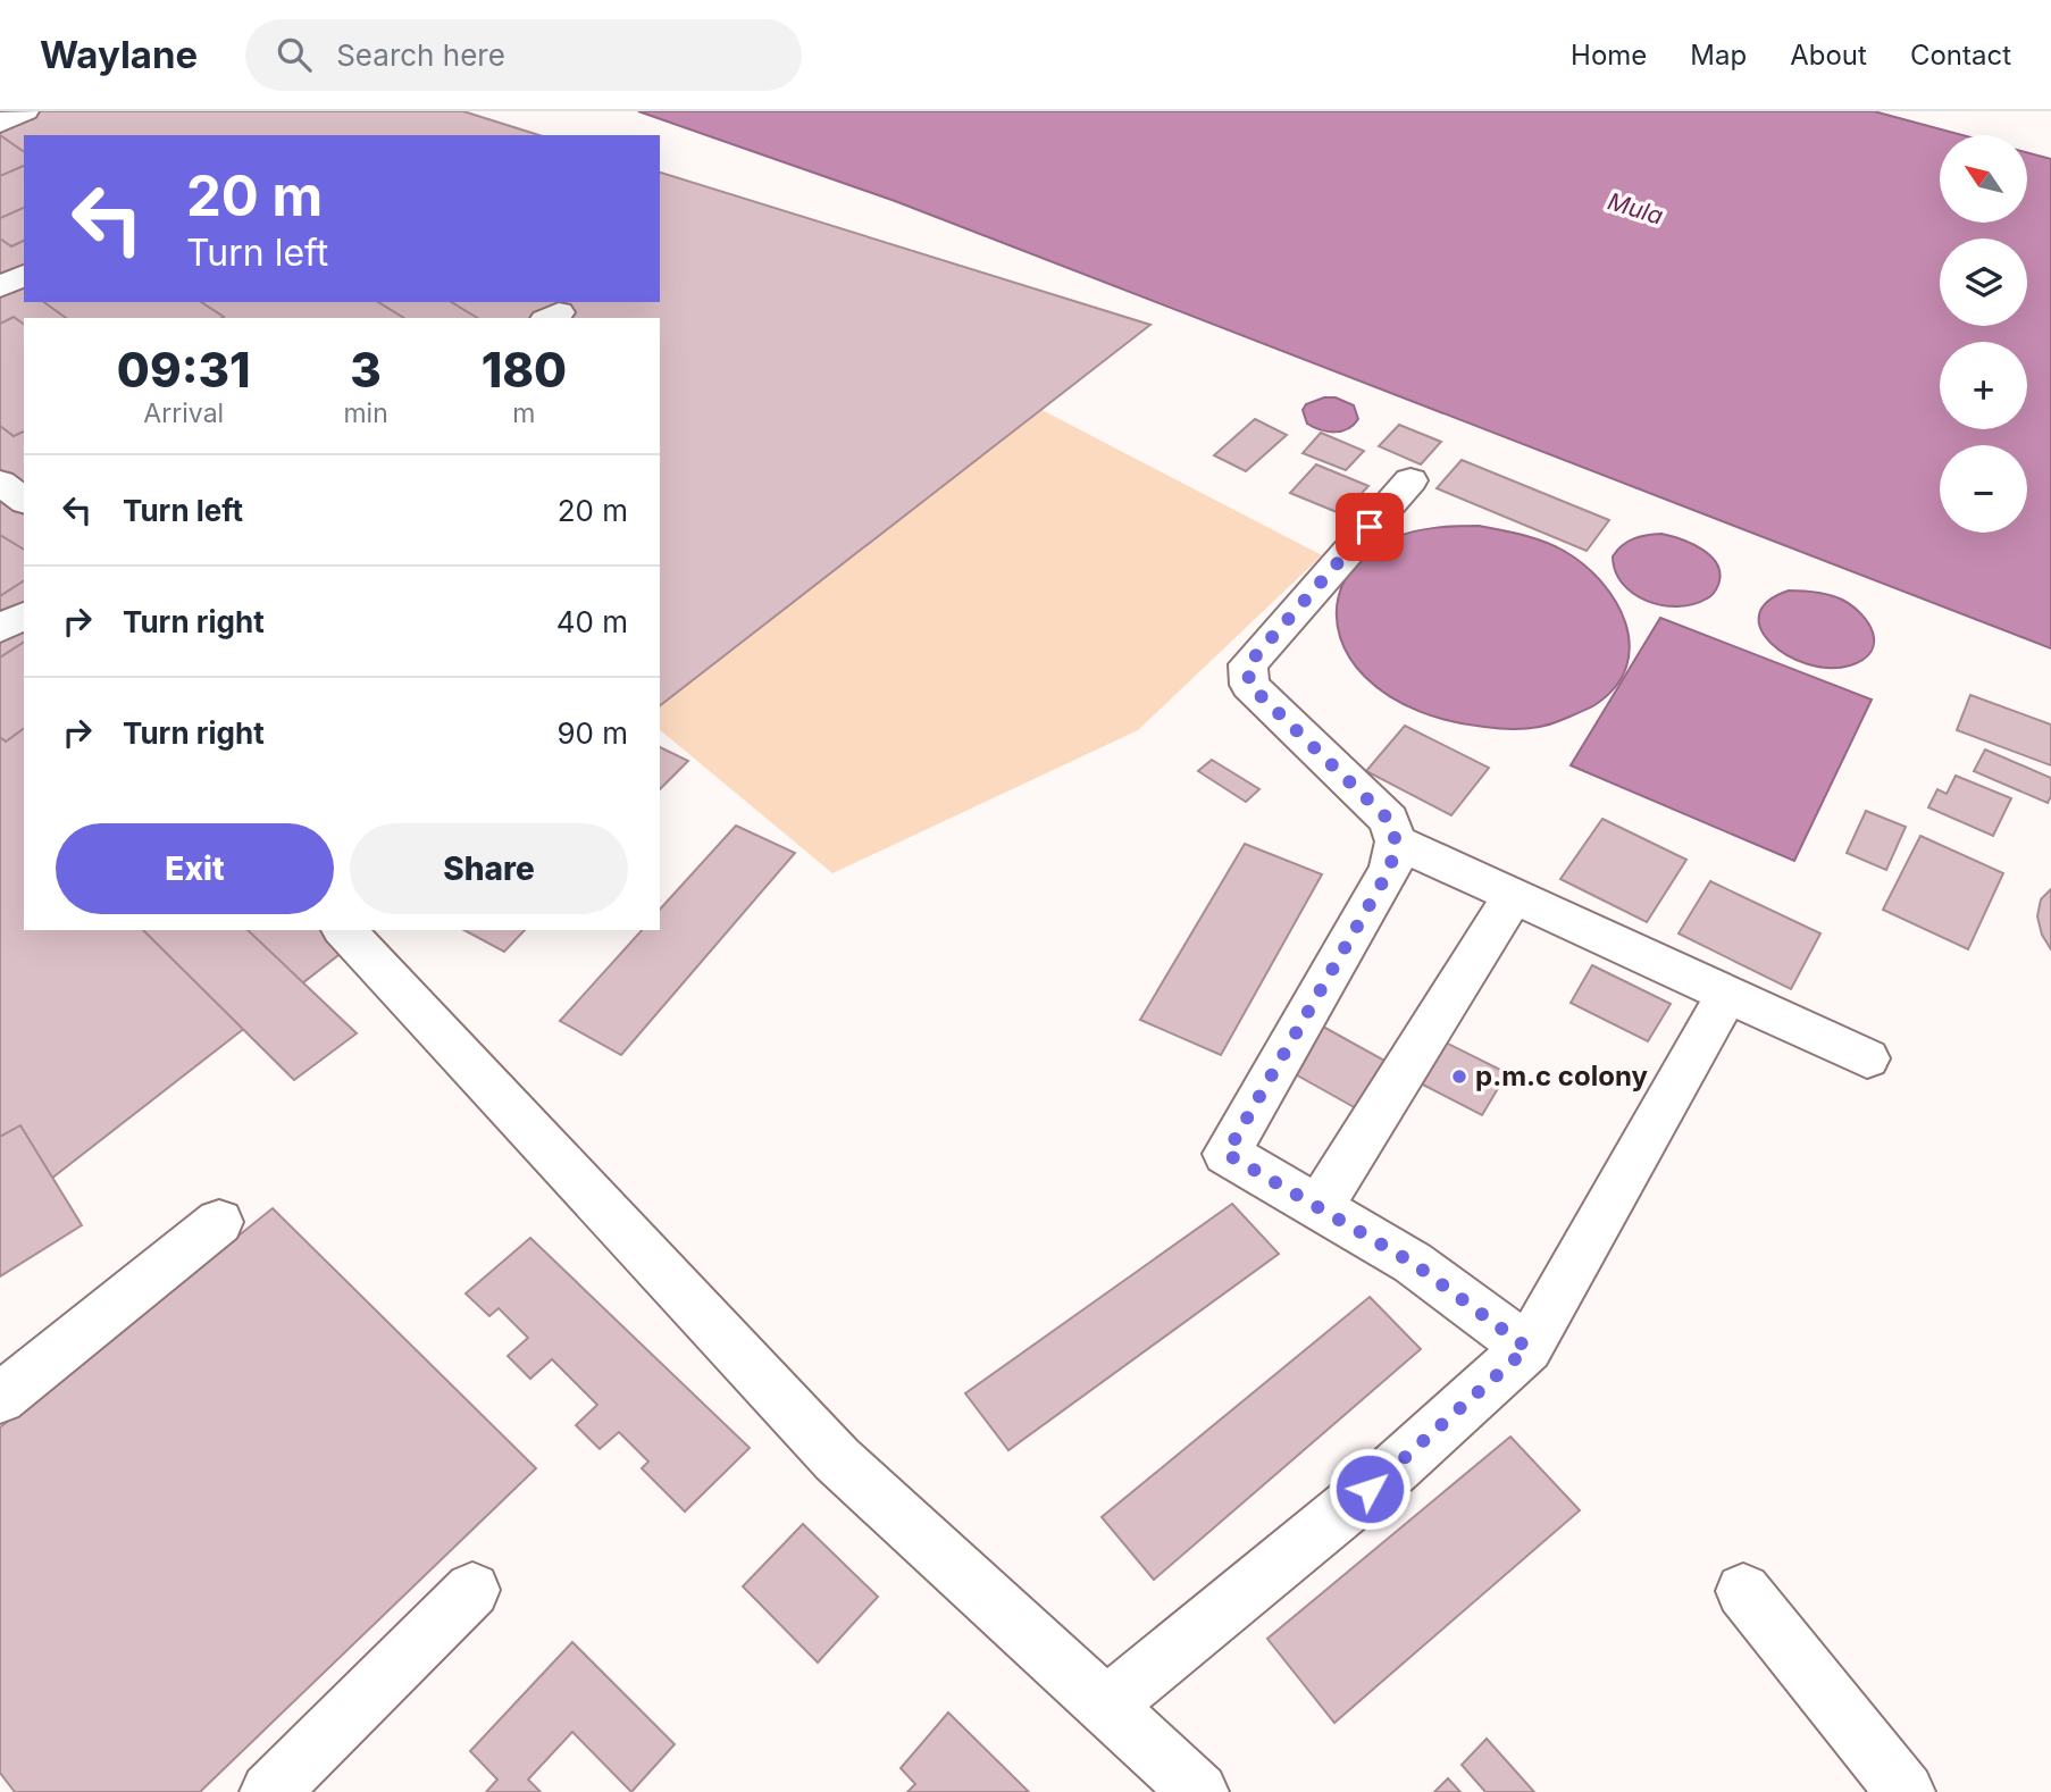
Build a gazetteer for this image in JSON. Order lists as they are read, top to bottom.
{
  "water": ["Mula"],
  "places": ["p.m.c colony"],
  "north": "top left",
  "page": {
    "header": "Waylane",
    "search": "Search here",
    "nav": [
      "Home",
      "Map",
      "About",
      "Contact"
    ],
    "map_buttons": ["+", "−"],
    "turn": ["20 m", "Turn left"],
    "eta": [
      "09:31",
      "Arrival",
      "3",
      "min",
      "180",
      "m"
    ],
    "list": [
      {
        "name": "Turn left",
        "value": "20 m"
      },
      {
        "name": "Turn right",
        "value": "40 m"
      },
      {
        "name": "Turn right",
        "value": "90 m"
      }
    ],
    "buttons": ["Exit", "Share"]
  }
}
